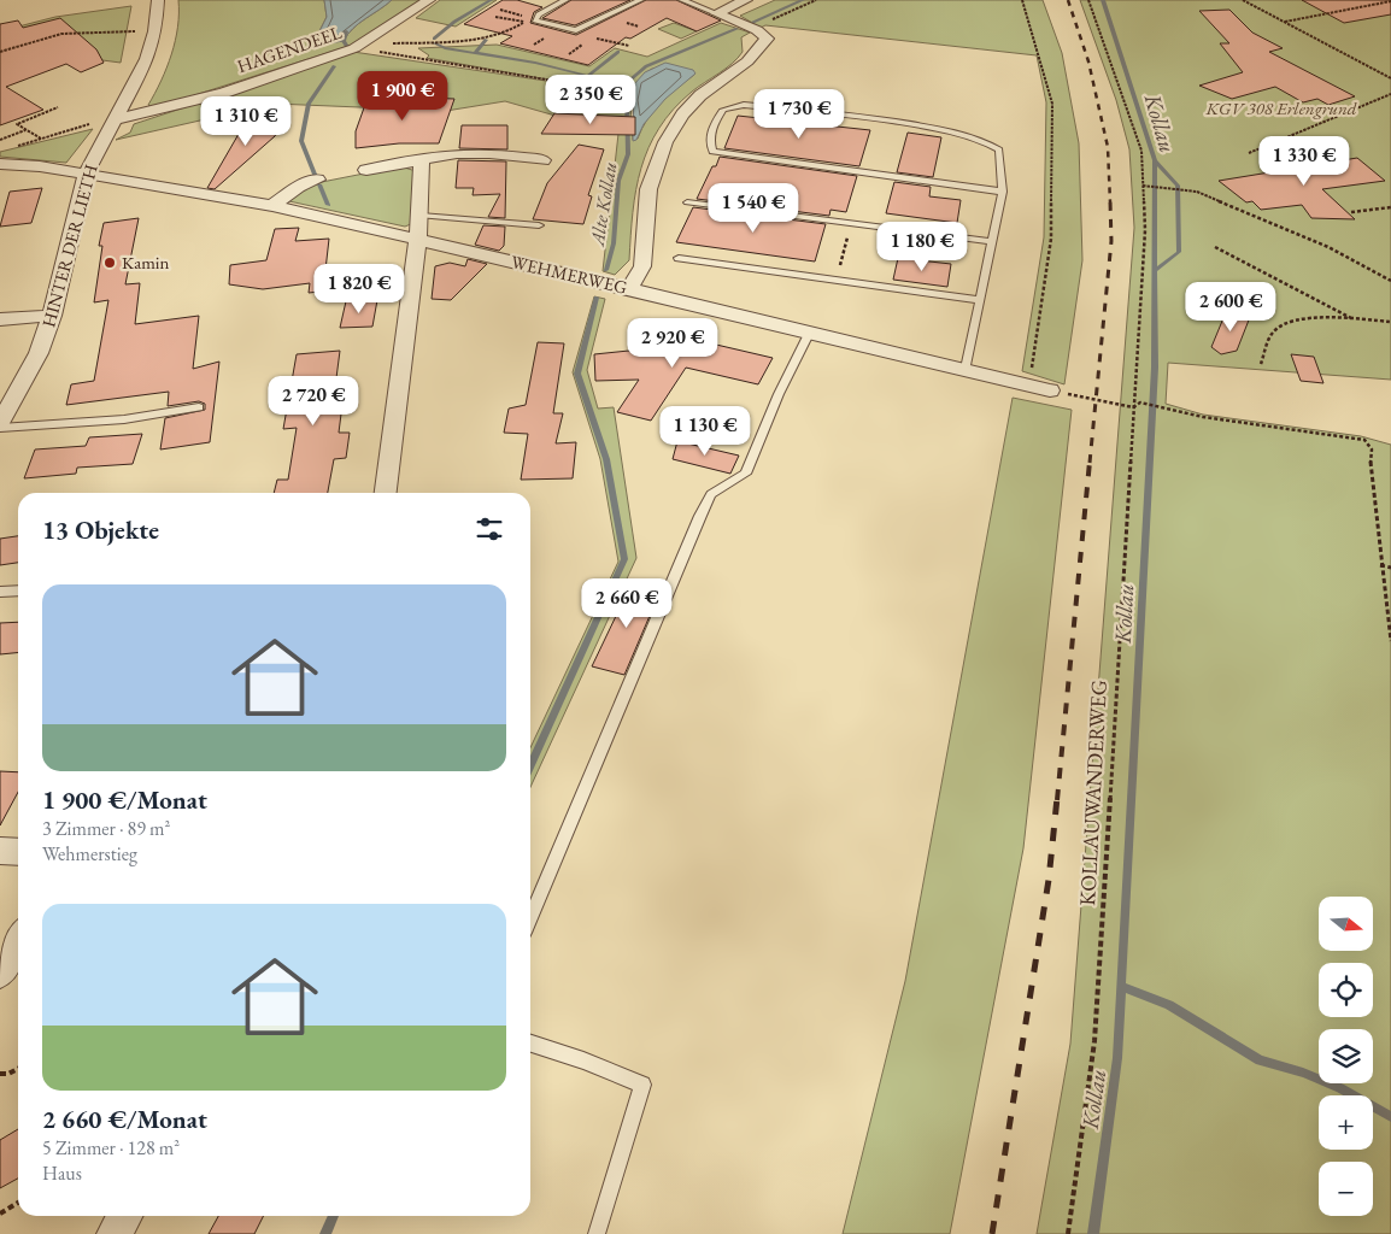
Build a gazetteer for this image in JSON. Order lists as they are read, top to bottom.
{
  "streets": {
    "street": ["HAGENDEEL", "HINTER DER LIETH", "WEHMERWEG"],
    "path": ["KOLLAUWANDERWEG"]
  },
  "crossings": [
    ["HAGENDEEL", "HINTER DER LIETH"],
    ["HINTER DER LIETH", "WEHMERWEG"]
  ],
  "water": ["Kollau", "Alte Kollau"],
  "parks": ["KGV 308 Erlengrund"],
  "places": ["Kamin"],
  "north": "right",
  "page": {
    "price": [
      "1 900 €",
      "2 350 €",
      "1 730 €",
      "1 310 €",
      "1 330 €",
      "1 540 €",
      "1 180 €",
      "1 820 €",
      "2 600 €",
      "2 920 €",
      "2 720 €",
      "1 130 €",
      "2 660 €"
    ],
    "heading": "13 Objekte",
    "list": [
      {
        "name": "1 900 €/Monat",
        "note": "3 Zimmer · 89 m² · Wehmerstieg"
      },
      {
        "name": "2 660 €/Monat",
        "note": "5 Zimmer · 128 m² · Haus"
      }
    ],
    "map_buttons": ["+", "−"]
  }
}
